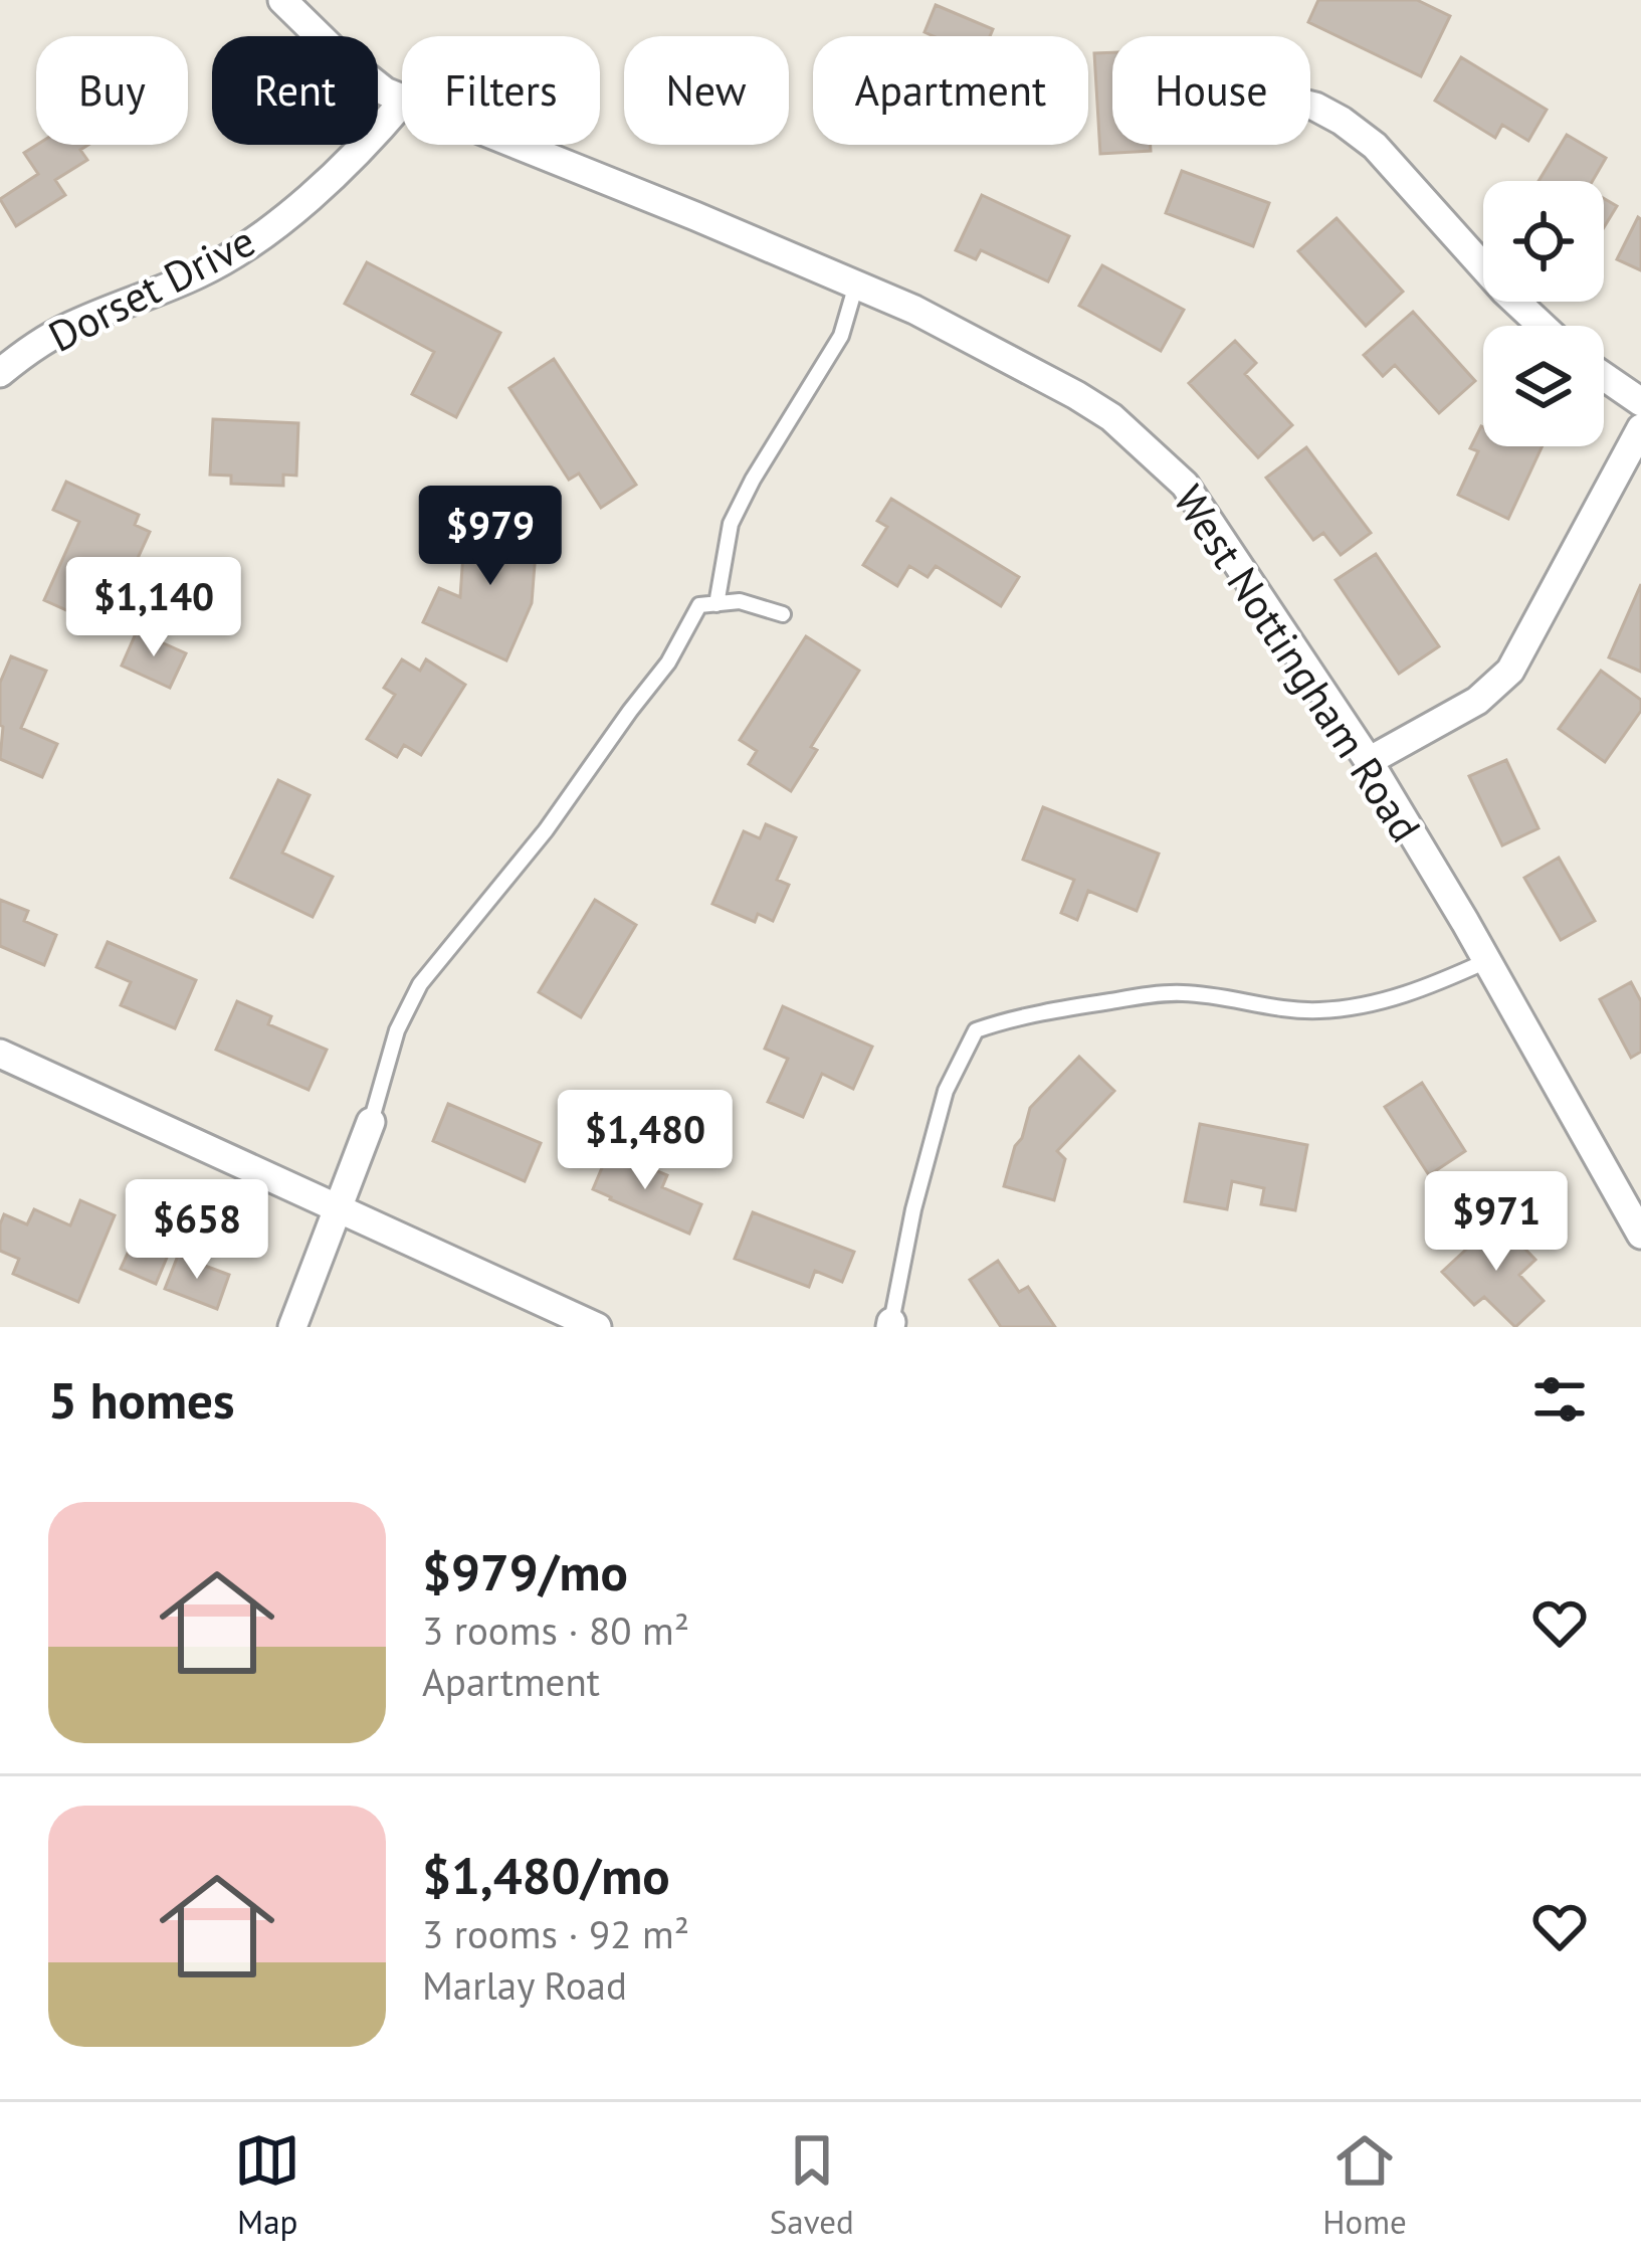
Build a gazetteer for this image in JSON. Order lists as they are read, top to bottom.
{
  "streets": {
    "street": ["Dorset Drive", "West Nottingham Road"]
  },
  "page": {
    "chip": [
      "Buy",
      "Rent",
      "Filters",
      "New",
      "Apartment",
      "House"
    ],
    "price": [
      "$979",
      "$1,140",
      "$1,480",
      "$971",
      "$658"
    ],
    "heading": "5 homes",
    "list": [
      {
        "name": "$979/mo",
        "note": "3 rooms · 80 m² · Apartment"
      },
      {
        "name": "$1,480/mo",
        "note": "3 rooms · 92 m² · Marlay Road"
      }
    ],
    "tabs": ["Map", "Saved", "Home"]
  }
}
